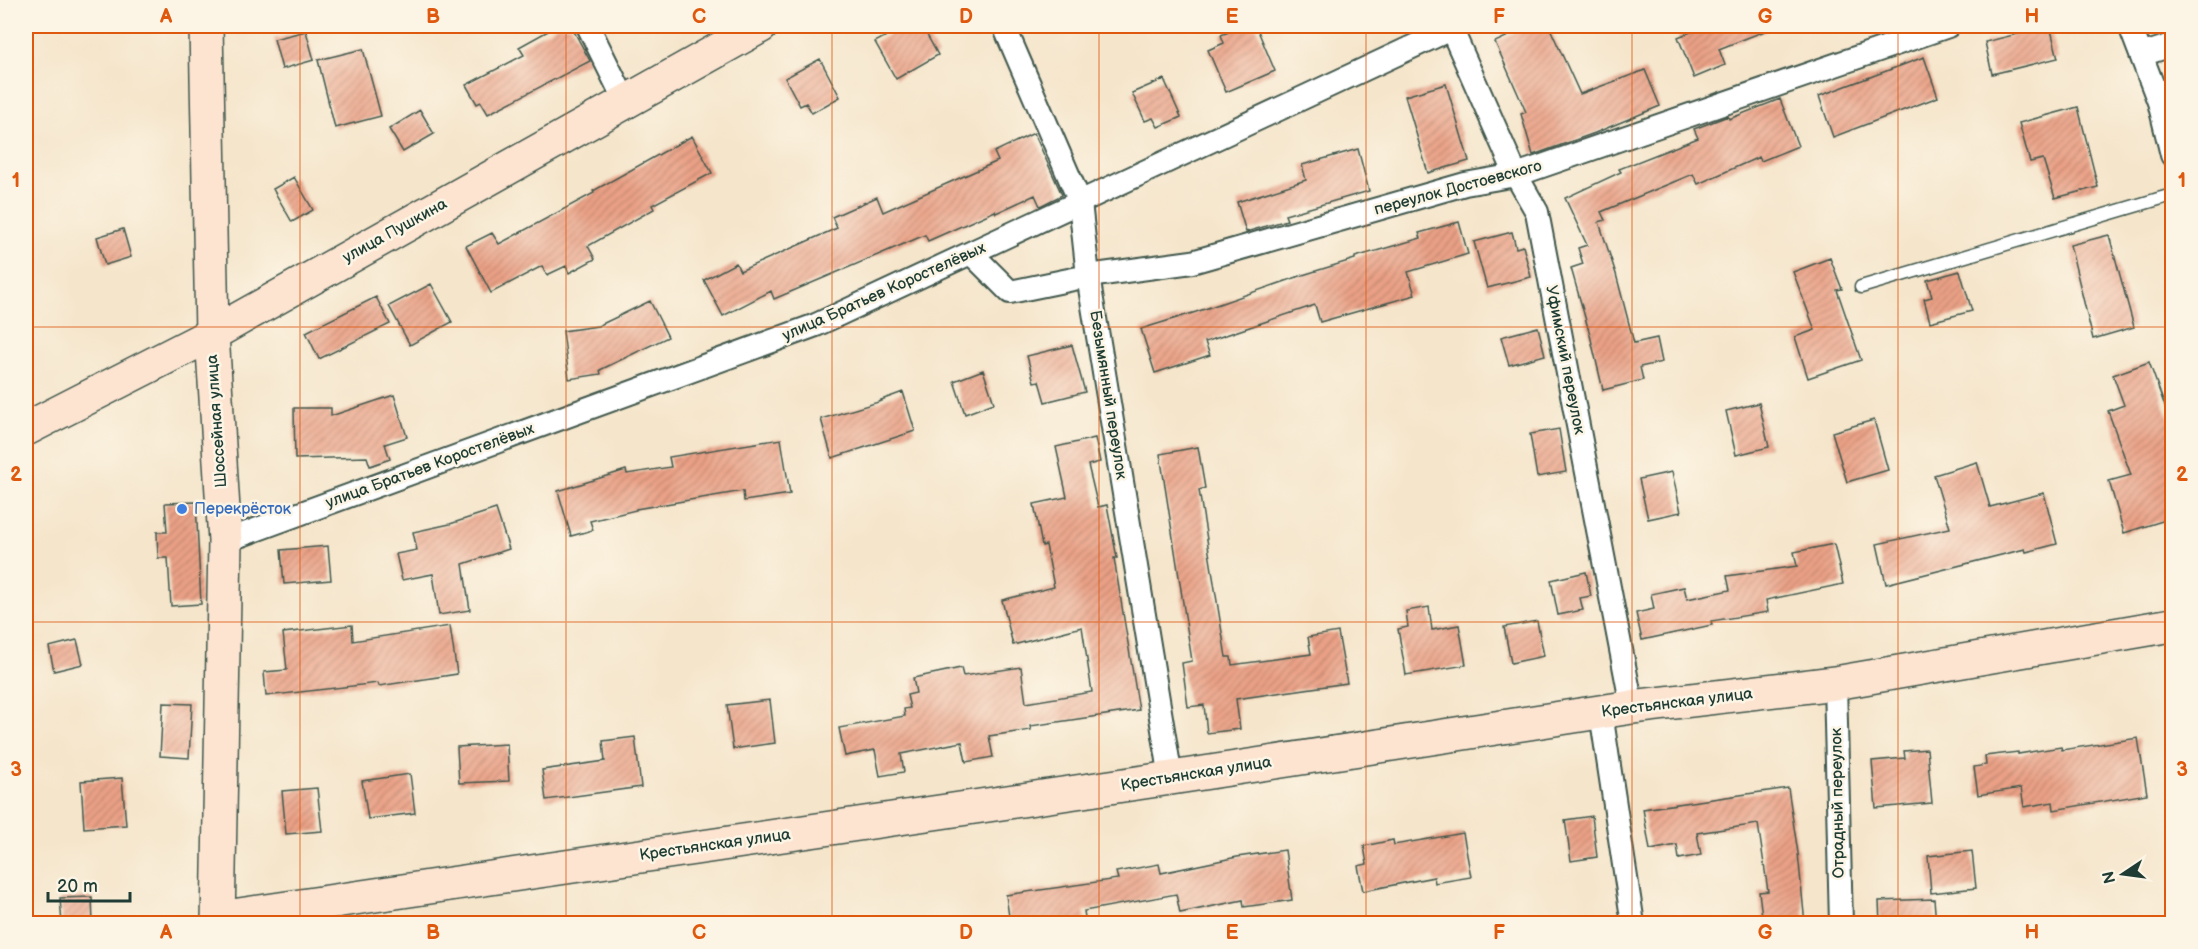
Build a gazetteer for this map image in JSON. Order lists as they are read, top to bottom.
{
  "streets": {
    "street": [
      "переулок Достоевского",
      "улица Пушкина",
      "улица Братьев Коростелёвых",
      "Уфимский переулок",
      "Безымянный переулок",
      "Шоссейная улица",
      "Крестьянская улица",
      "Отрадный переулок"
    ]
  },
  "crossings": [
    ["переулок Достоевского", "улица Братьев Коростелёвых"],
    ["переулок Достоевского", "Уфимский переулок"],
    ["переулок Достоевского", "Безымянный переулок"],
    ["улица Пушкина", "Шоссейная улица"],
    ["улица Братьев Коростелёвых", "Уфимский переулок"],
    ["улица Братьев Коростелёвых", "Безымянный переулок"],
    ["улица Братьев Коростелёвых", "Шоссейная улица"],
    ["Уфимский переулок", "Крестьянская улица"],
    ["Безымянный переулок", "Крестьянская улица"],
    ["Шоссейная улица", "Крестьянская улица"],
    ["Крестьянская улица", "Отрадный переулок"]
  ],
  "places": ["Перекрёсток"],
  "scale_bar": "20 m",
  "north": "left",
  "grid": {
    "columns": [
      "A",
      "B",
      "C",
      "D",
      "E",
      "F",
      "G",
      "H"
    ],
    "rows": ["1", "2", "3"]
  }
}
